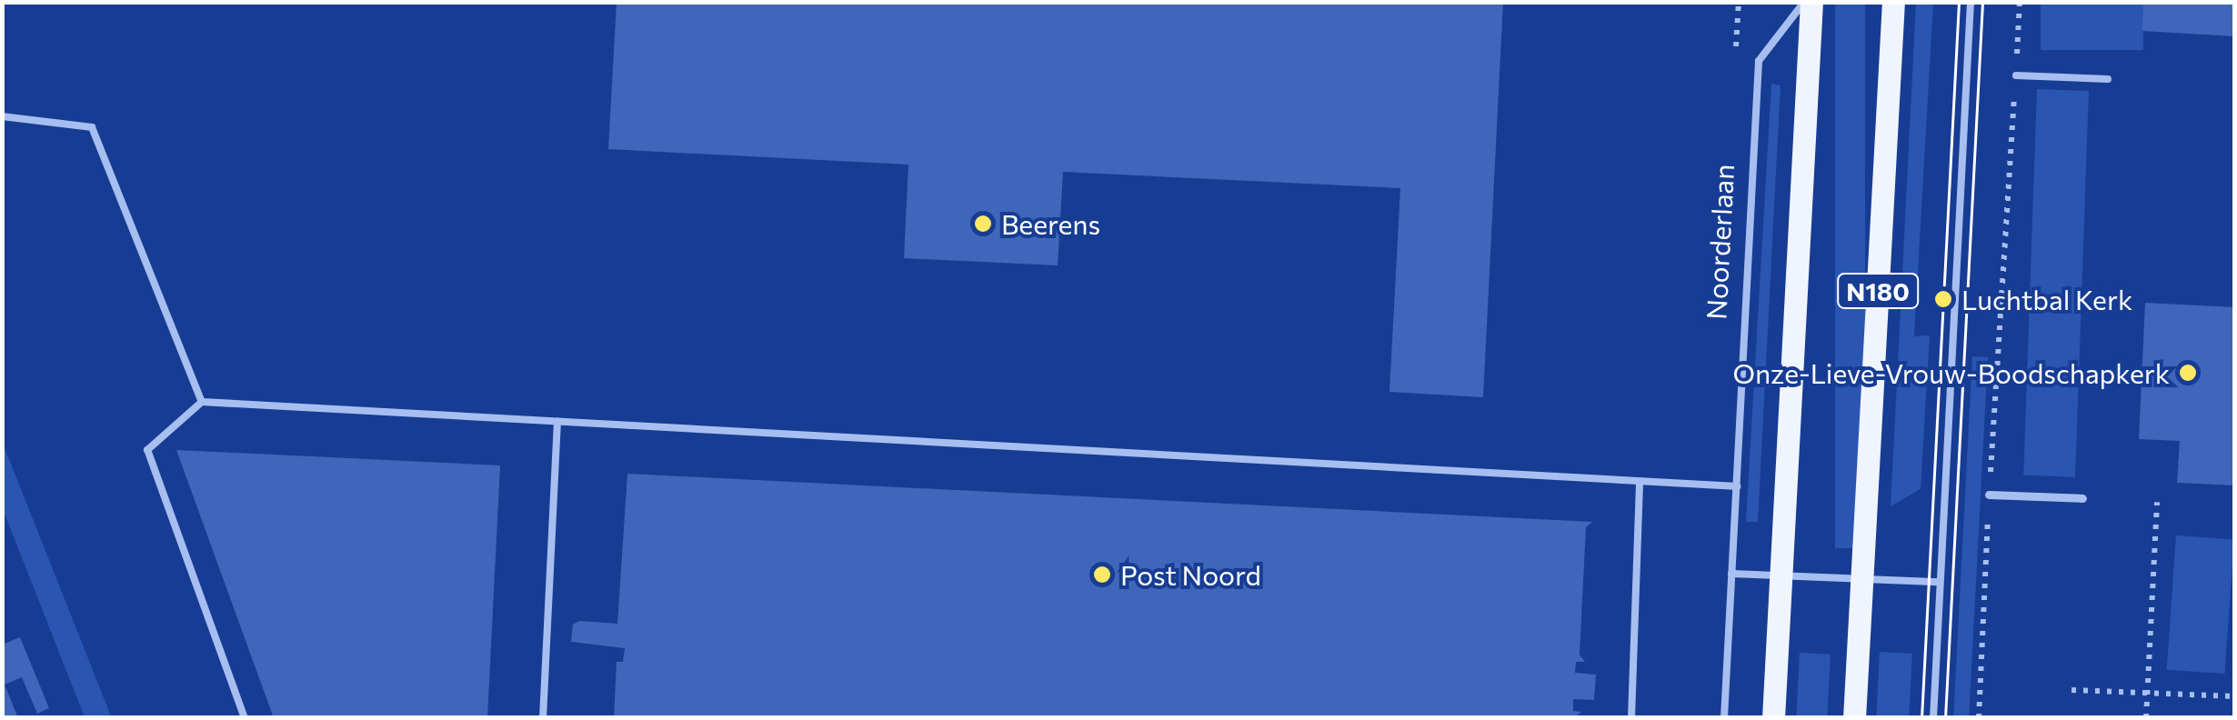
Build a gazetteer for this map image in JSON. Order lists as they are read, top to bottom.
{
  "streets": {
    "main road": ["Noorderlaan", "N180"]
  },
  "places": [
    "Beerens",
    "Luchtbal Kerk",
    "Onze-Lieve-Vrouw-Boodschapkerk",
    "Post Noord"
  ]
}
